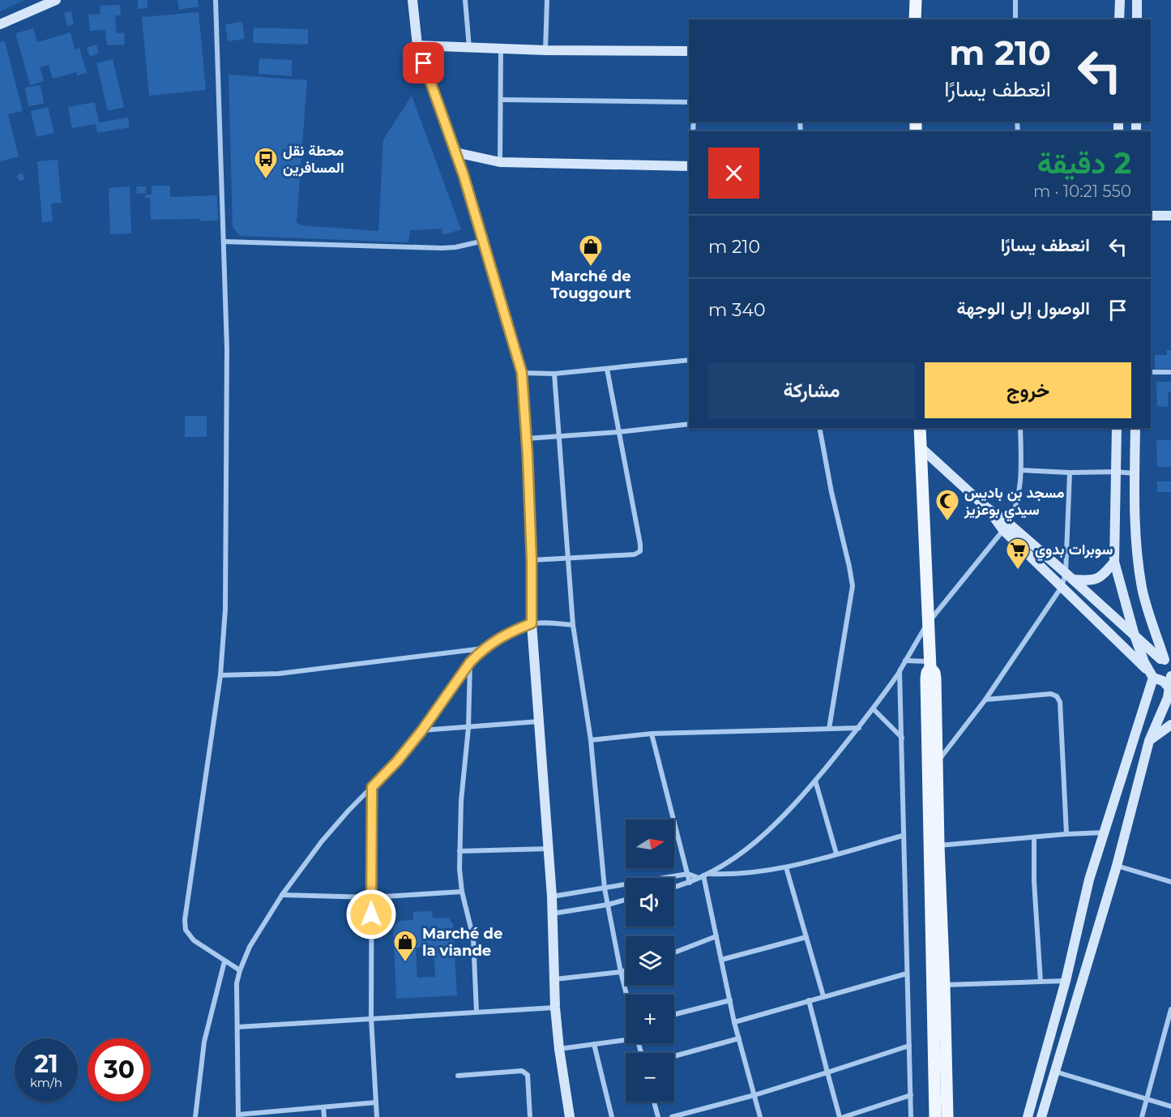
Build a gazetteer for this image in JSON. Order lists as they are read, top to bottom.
{
  "places": {
    "bus stop": ["محطة نقل المسافرين"],
    "shop": ["Marché de Touggourt", "Marché de la viande"],
    "mosque": ["مسجد بن باديس سيدي بوعزيز"],
    "supermarket": ["سوبرات بدوي"]
  },
  "north": "right",
  "page": {
    "turn": ["210 m", "انعطف يسارًا"],
    "heading": ["2 دقيقة", "550 m · 10:21"],
    "list": [
      {
        "name": "انعطف يسارًا",
        "value": "210 m"
      },
      {
        "name": "الوصول إلى الوجهة",
        "value": "340 m"
      }
    ],
    "buttons": ["خروج", "مشاركة"],
    "map_buttons": ["+", "−"],
    "speed": "21 km/h",
    "limit": "30"
  }
}
